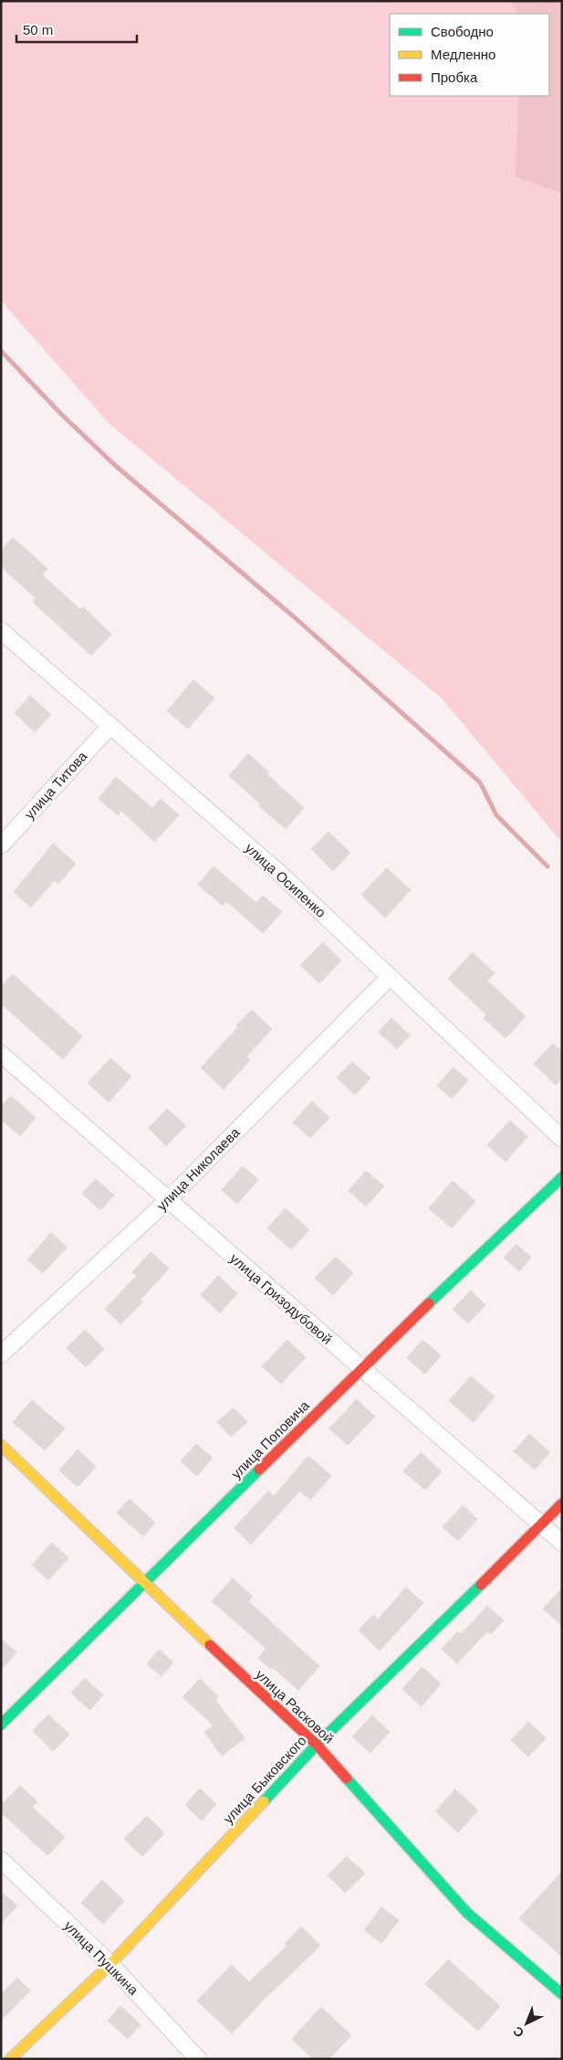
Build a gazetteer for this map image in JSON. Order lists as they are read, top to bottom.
{
  "streets": {
    "street": [
      "улица Титова",
      "улица Осипенко",
      "улица Николаева",
      "улица Гризодубовой",
      "улица Поповича",
      "улица Расковой",
      "улица Быковского",
      "улица Пушкина"
    ]
  },
  "crossings": [
    ["улица Титова", "улица Осипенко"],
    ["улица Осипенко", "улица Николаева"],
    ["улица Николаева", "улица Гризодубовой"],
    ["улица Гризодубовой", "улица Поповича"],
    ["улица Гризодубовой", "улица Быковского"],
    ["улица Поповича", "улица Расковой"],
    ["улица Расковой", "улица Быковского"],
    ["улица Быковского", "улица Пушкина"]
  ],
  "legend": ["Свободно", "Медленно", "Пробка"],
  "scale_bar": "50 m",
  "north": "bottom left"
}
